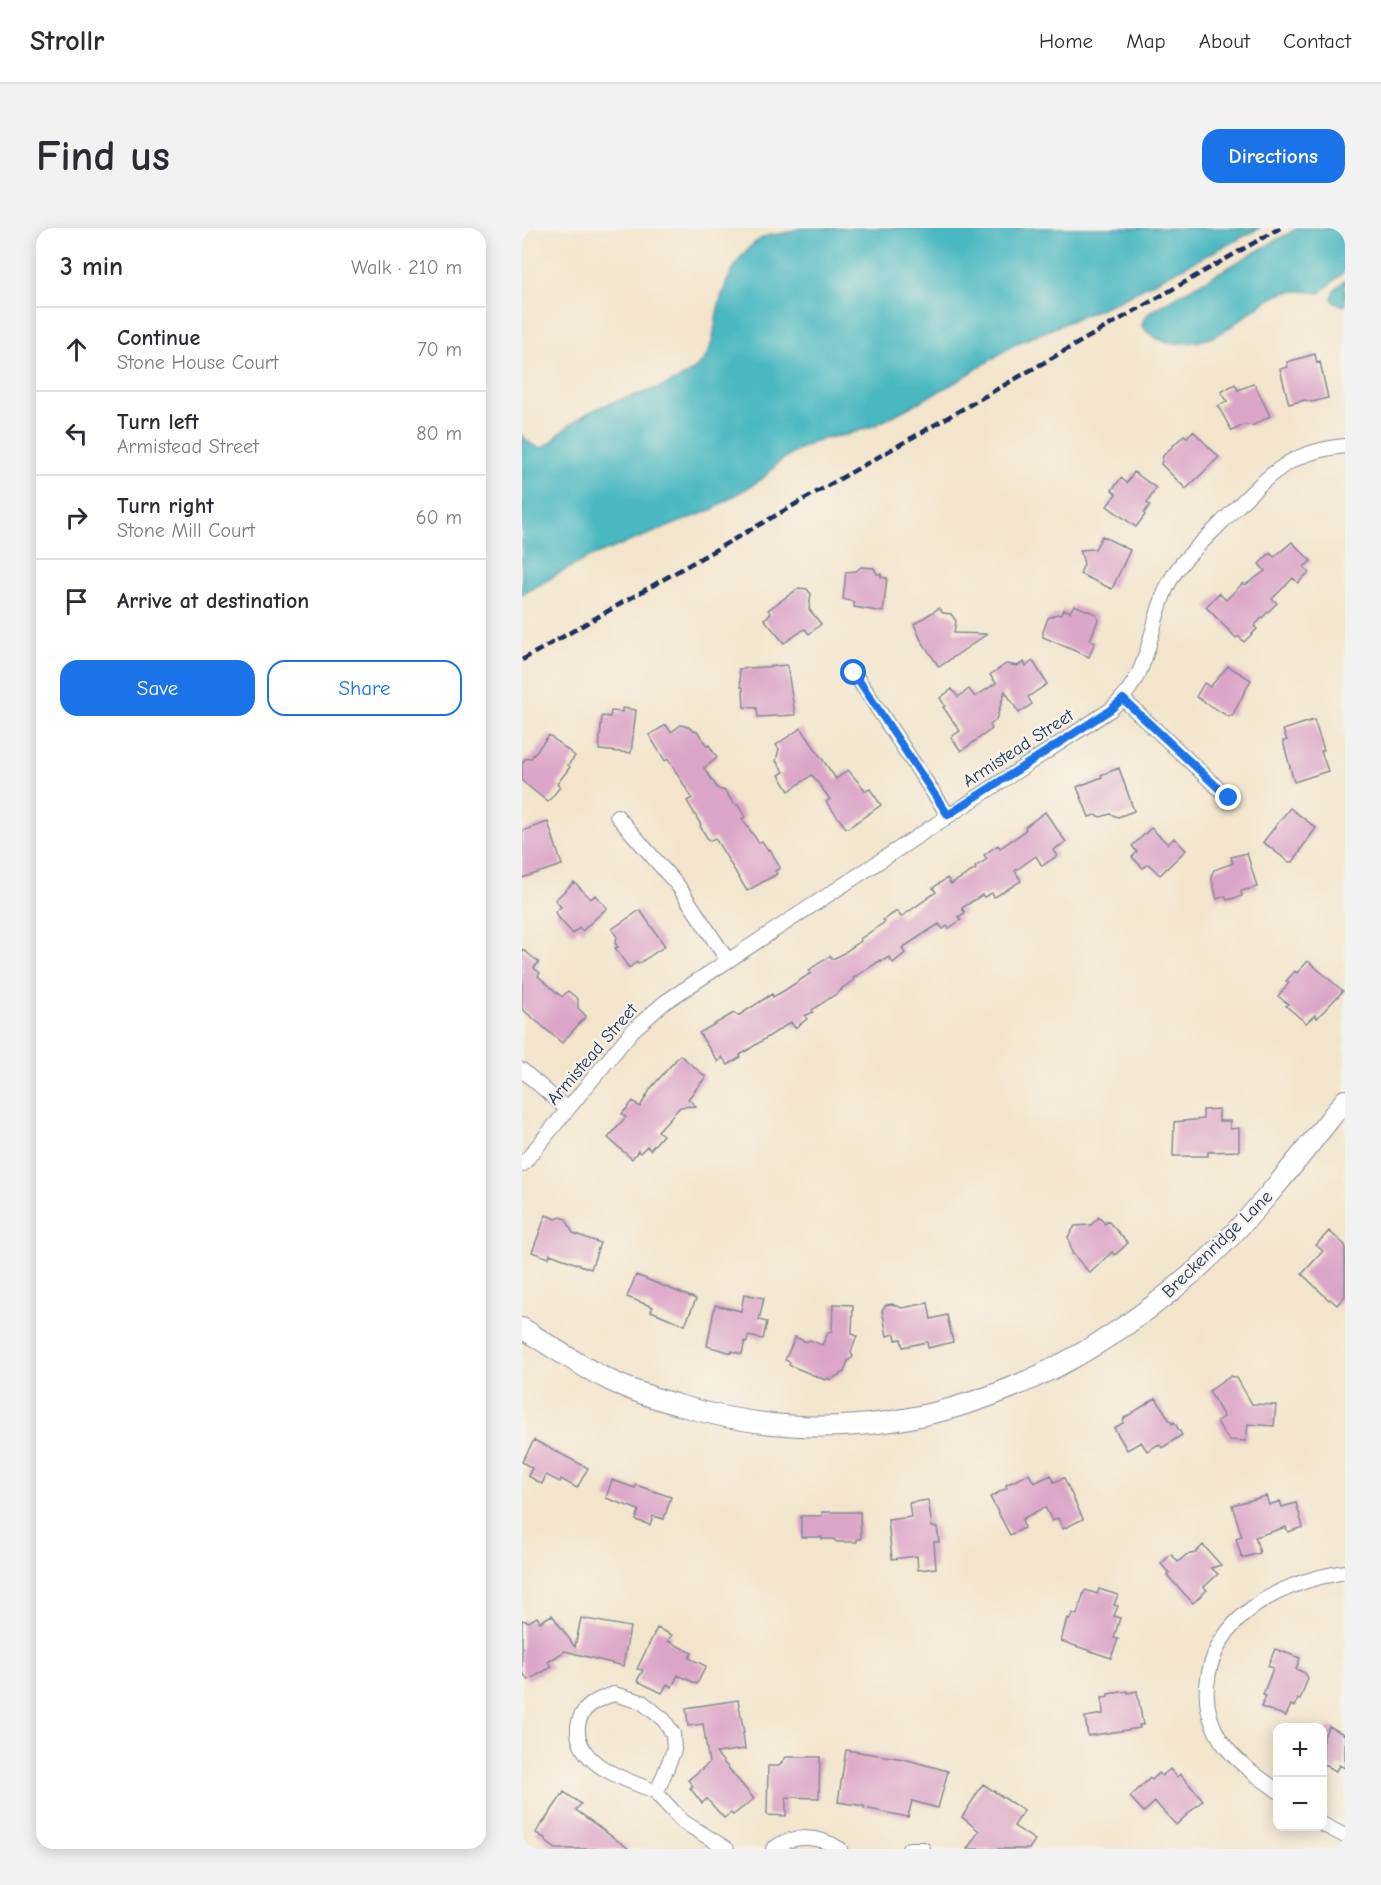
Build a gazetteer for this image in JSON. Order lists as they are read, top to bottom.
{
  "streets": {
    "street": ["Armistead Street", "Breckenridge Lane"]
  },
  "page": {
    "header": "Strollr",
    "nav": [
      "Home",
      "Map",
      "About",
      "Contact"
    ],
    "buttons": [
      "Directions",
      ["Save", "Share"]
    ],
    "title": "Find us",
    "heading": ["3 min", "Walk · 210 m"],
    "list": [
      ["Continue", "Stone House Court", "70 m"],
      ["Turn left", "Armistead Street", "80 m"],
      ["Turn right", "Stone Mill Court", "60 m"],
      "Arrive at destination"
    ],
    "map_buttons": ["+", "−"]
  }
}
